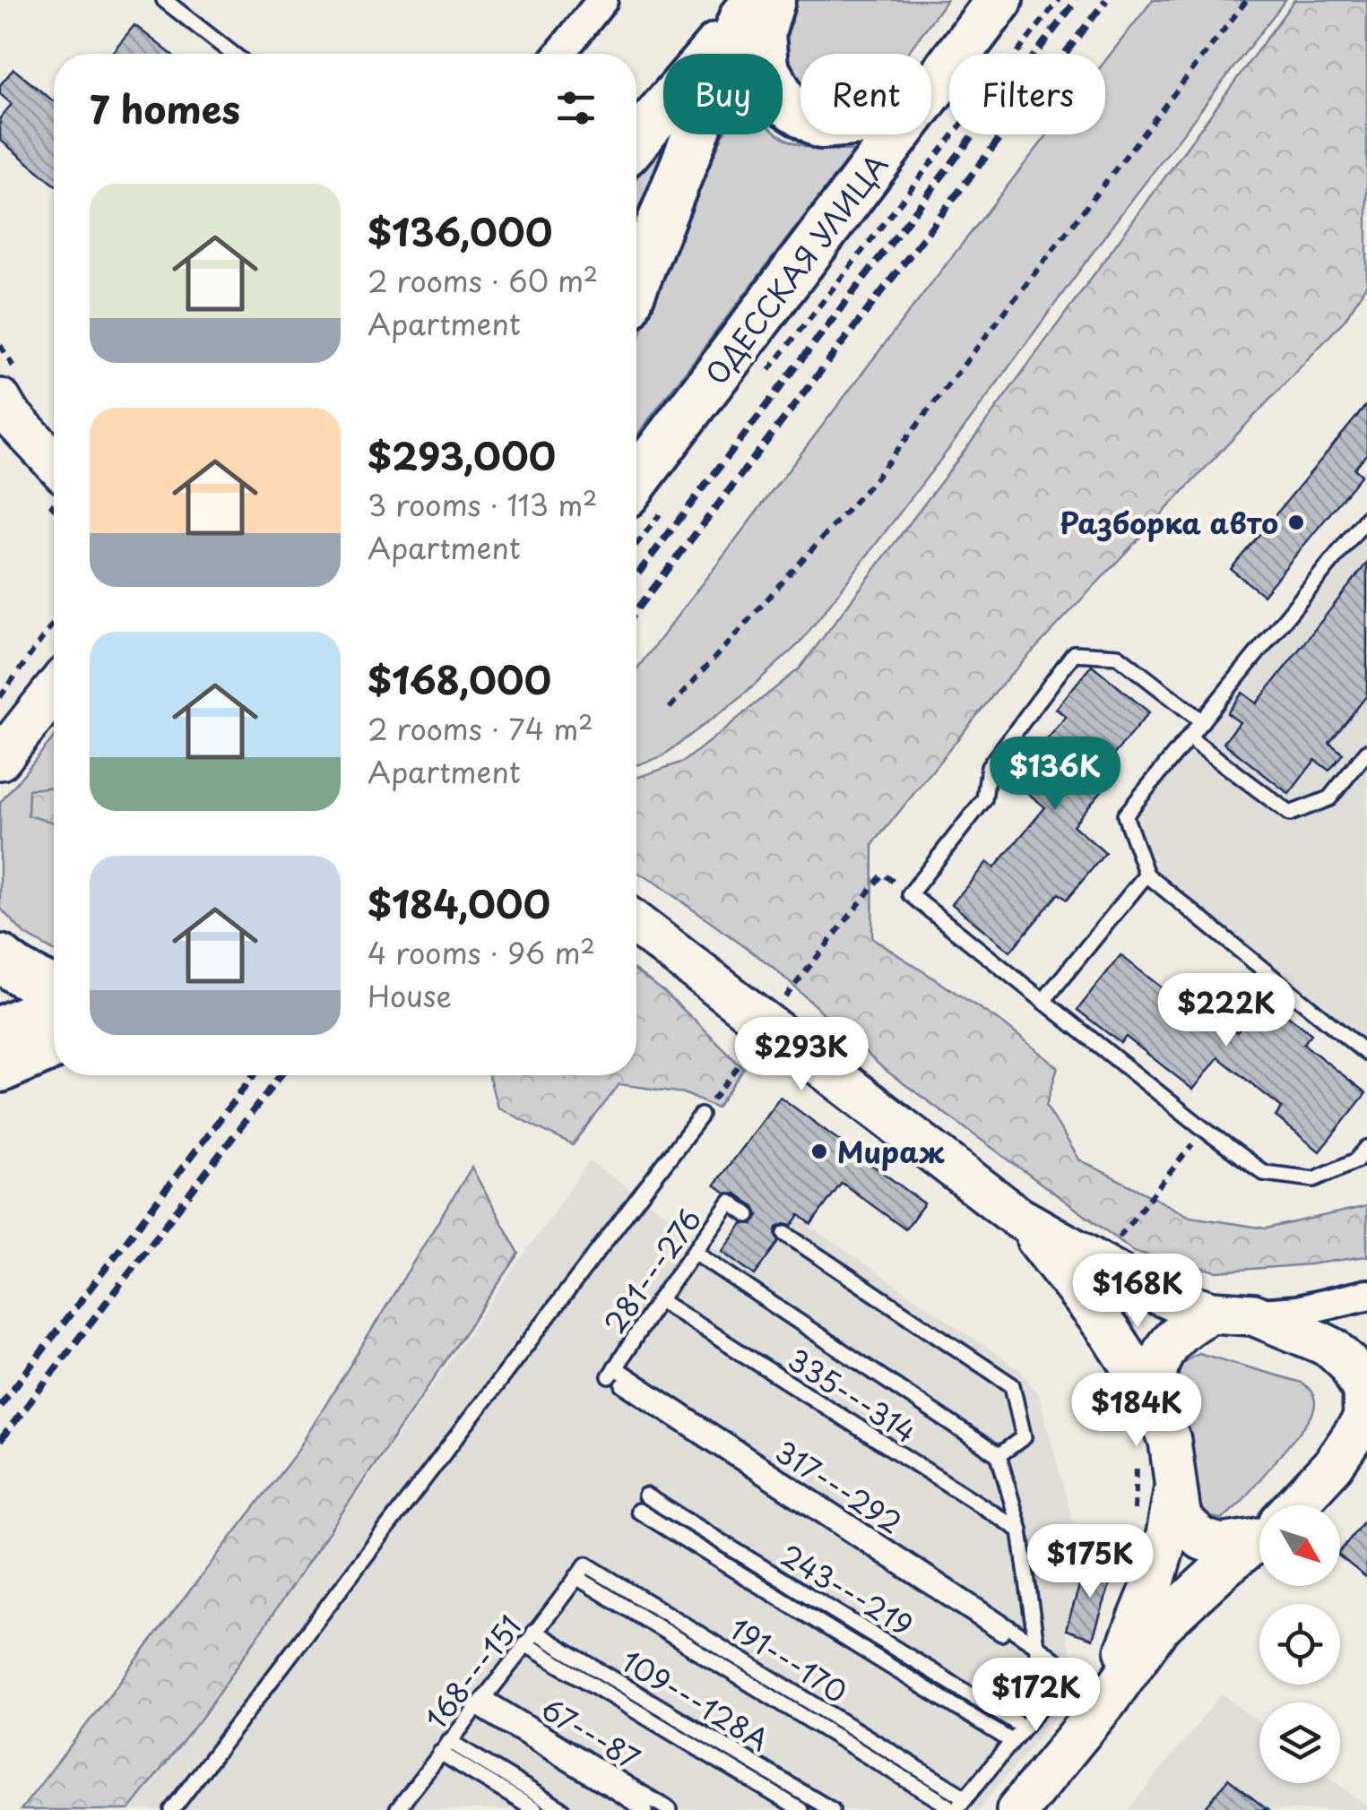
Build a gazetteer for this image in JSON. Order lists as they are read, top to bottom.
{
  "streets": {
    "main road": ["ОДЕССКАЯ УЛИЦА"],
    "lane": [
      "281---276",
      "335---314",
      "317---292",
      "243---219",
      "191---170",
      "168---151",
      "109---128А",
      "67---87"
    ]
  },
  "crossings": [
    ["281---276", "335---314"],
    ["281---276", "317---292"],
    ["191---170", "168---151"],
    ["168---151", "109---128А"],
    ["168---151", "67---87"]
  ],
  "places": ["Разборка авто", "Мираж"],
  "north": "bottom right",
  "page": {
    "chip": ["Buy", "Rent", "Filters"],
    "heading": "7 homes",
    "list": [
      {
        "name": "$136,000",
        "note": "2 rooms · 60 m² · Apartment"
      },
      {
        "name": "$293,000",
        "note": "3 rooms · 113 m² · Apartment"
      },
      {
        "name": "$168,000",
        "note": "2 rooms · 74 m² · Apartment"
      },
      {
        "name": "$184,000",
        "note": "4 rooms · 96 m² · House"
      }
    ],
    "price": [
      "$136K",
      "$222K",
      "$293K",
      "$168K",
      "$184K",
      "$175K",
      "$172K"
    ]
  }
}
